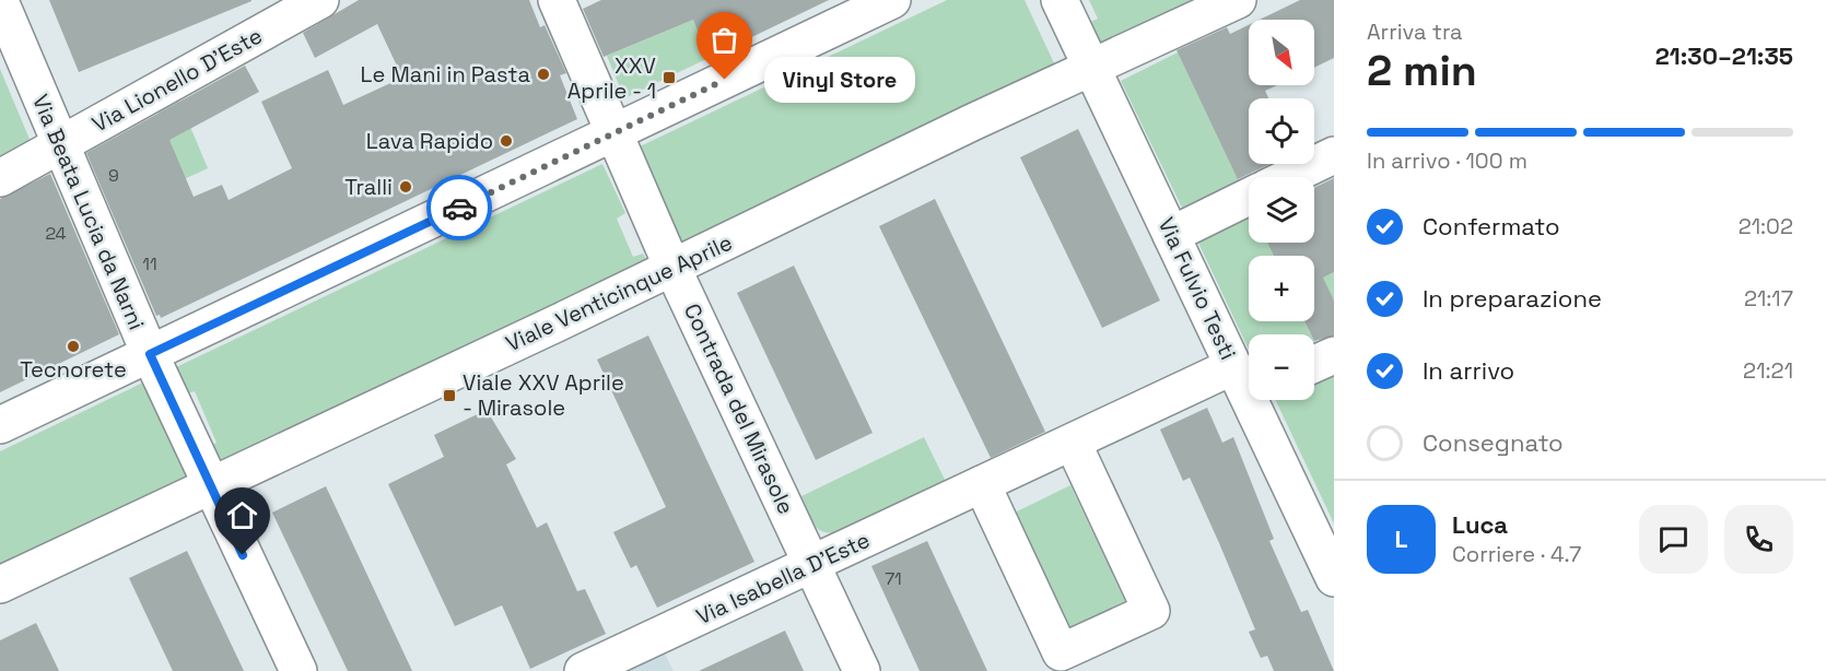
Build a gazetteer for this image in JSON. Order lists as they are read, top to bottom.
{
  "streets": {
    "street": [
      "Via Lionello D'Este",
      "Via Beata Lucia da Narni",
      "Via Fulvio Testi",
      "Viale Venticinque Aprile",
      "Contrada del Mirasole",
      "Via Isabella D'Este"
    ]
  },
  "crossings": [
    ["Via Lionello D'Este", "Via Beata Lucia da Narni"],
    ["Via Beata Lucia da Narni", "Viale Venticinque Aprile"],
    ["Via Fulvio Testi", "Viale Venticinque Aprile"],
    ["Via Fulvio Testi", "Via Isabella D'Este"],
    ["Viale Venticinque Aprile", "Contrada del Mirasole"],
    ["Contrada del Mirasole", "Via Isabella D'Este"]
  ],
  "places": {
    "other": [
      "Le Mani in Pasta",
      "Vinyl Store",
      "Lava Rapido",
      "Tralli",
      "Tecnorete"
    ],
    "transit": ["XXV Aprile - 1", "Viale XXV Aprile - Mirasole"]
  },
  "house_numbers": [
    "9",
    "24",
    "11",
    "71"
  ],
  "north": "bottom right",
  "page": {
    "heading": ["2 min", "Arriva tra", "21:30–21:35"],
    "panel": ["Luca", "Corriere · 4.7"],
    "map_buttons": ["+", "−"],
    "bubble": "Vinyl Store",
    "bar": "In arrivo · 100 m",
    "list": [
      ["Confermato", "21:02"],
      ["In preparazione", "21:17"],
      ["In arrivo", "21:21"],
      "Consegnato"
    ],
    "round": "L"
  }
}
